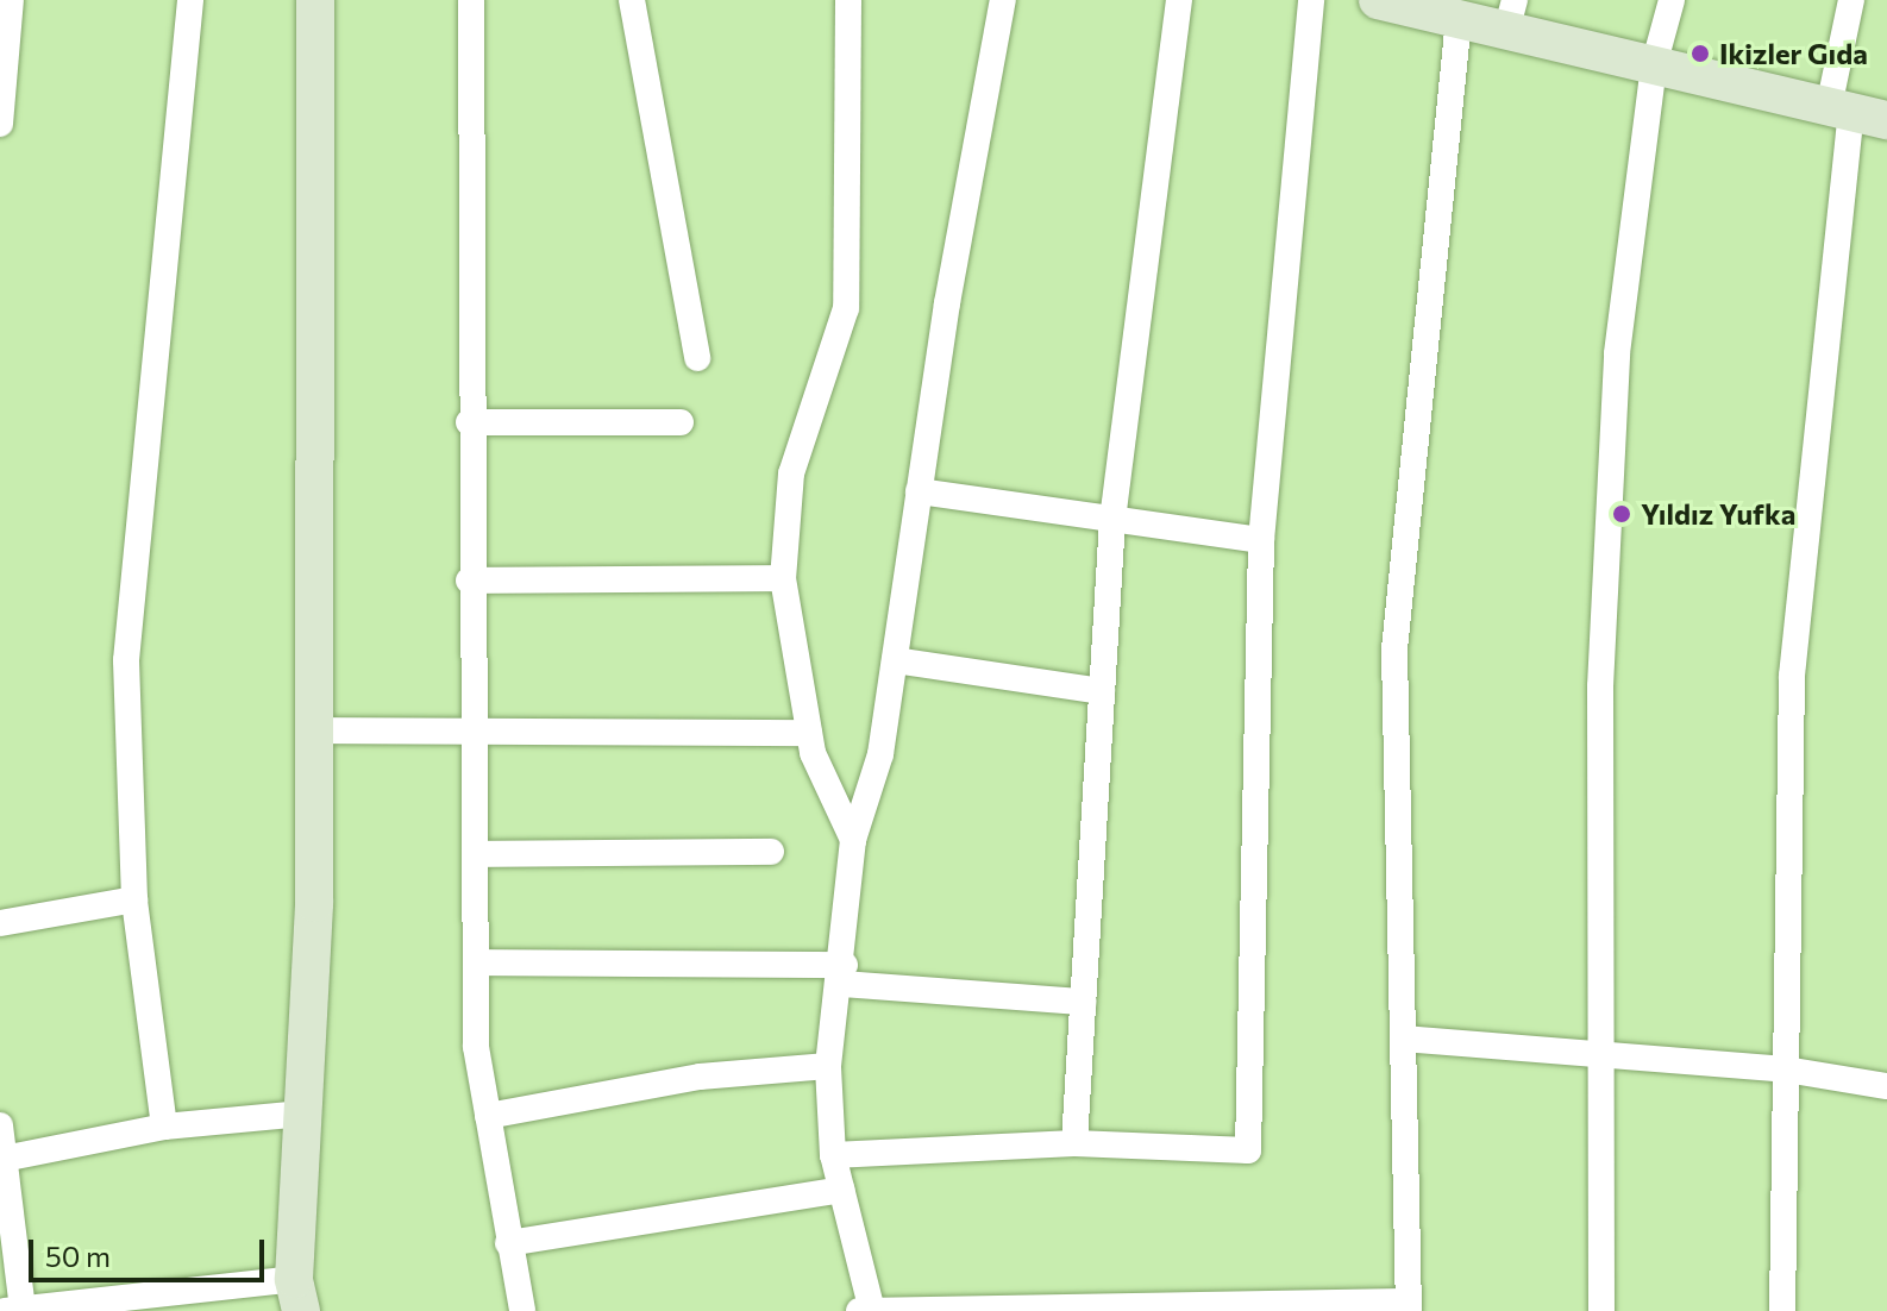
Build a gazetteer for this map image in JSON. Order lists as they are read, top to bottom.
{
  "places": ["Ikizler Gıda", "Yıldız Yufka"],
  "scale_bar": "50 m"
}
